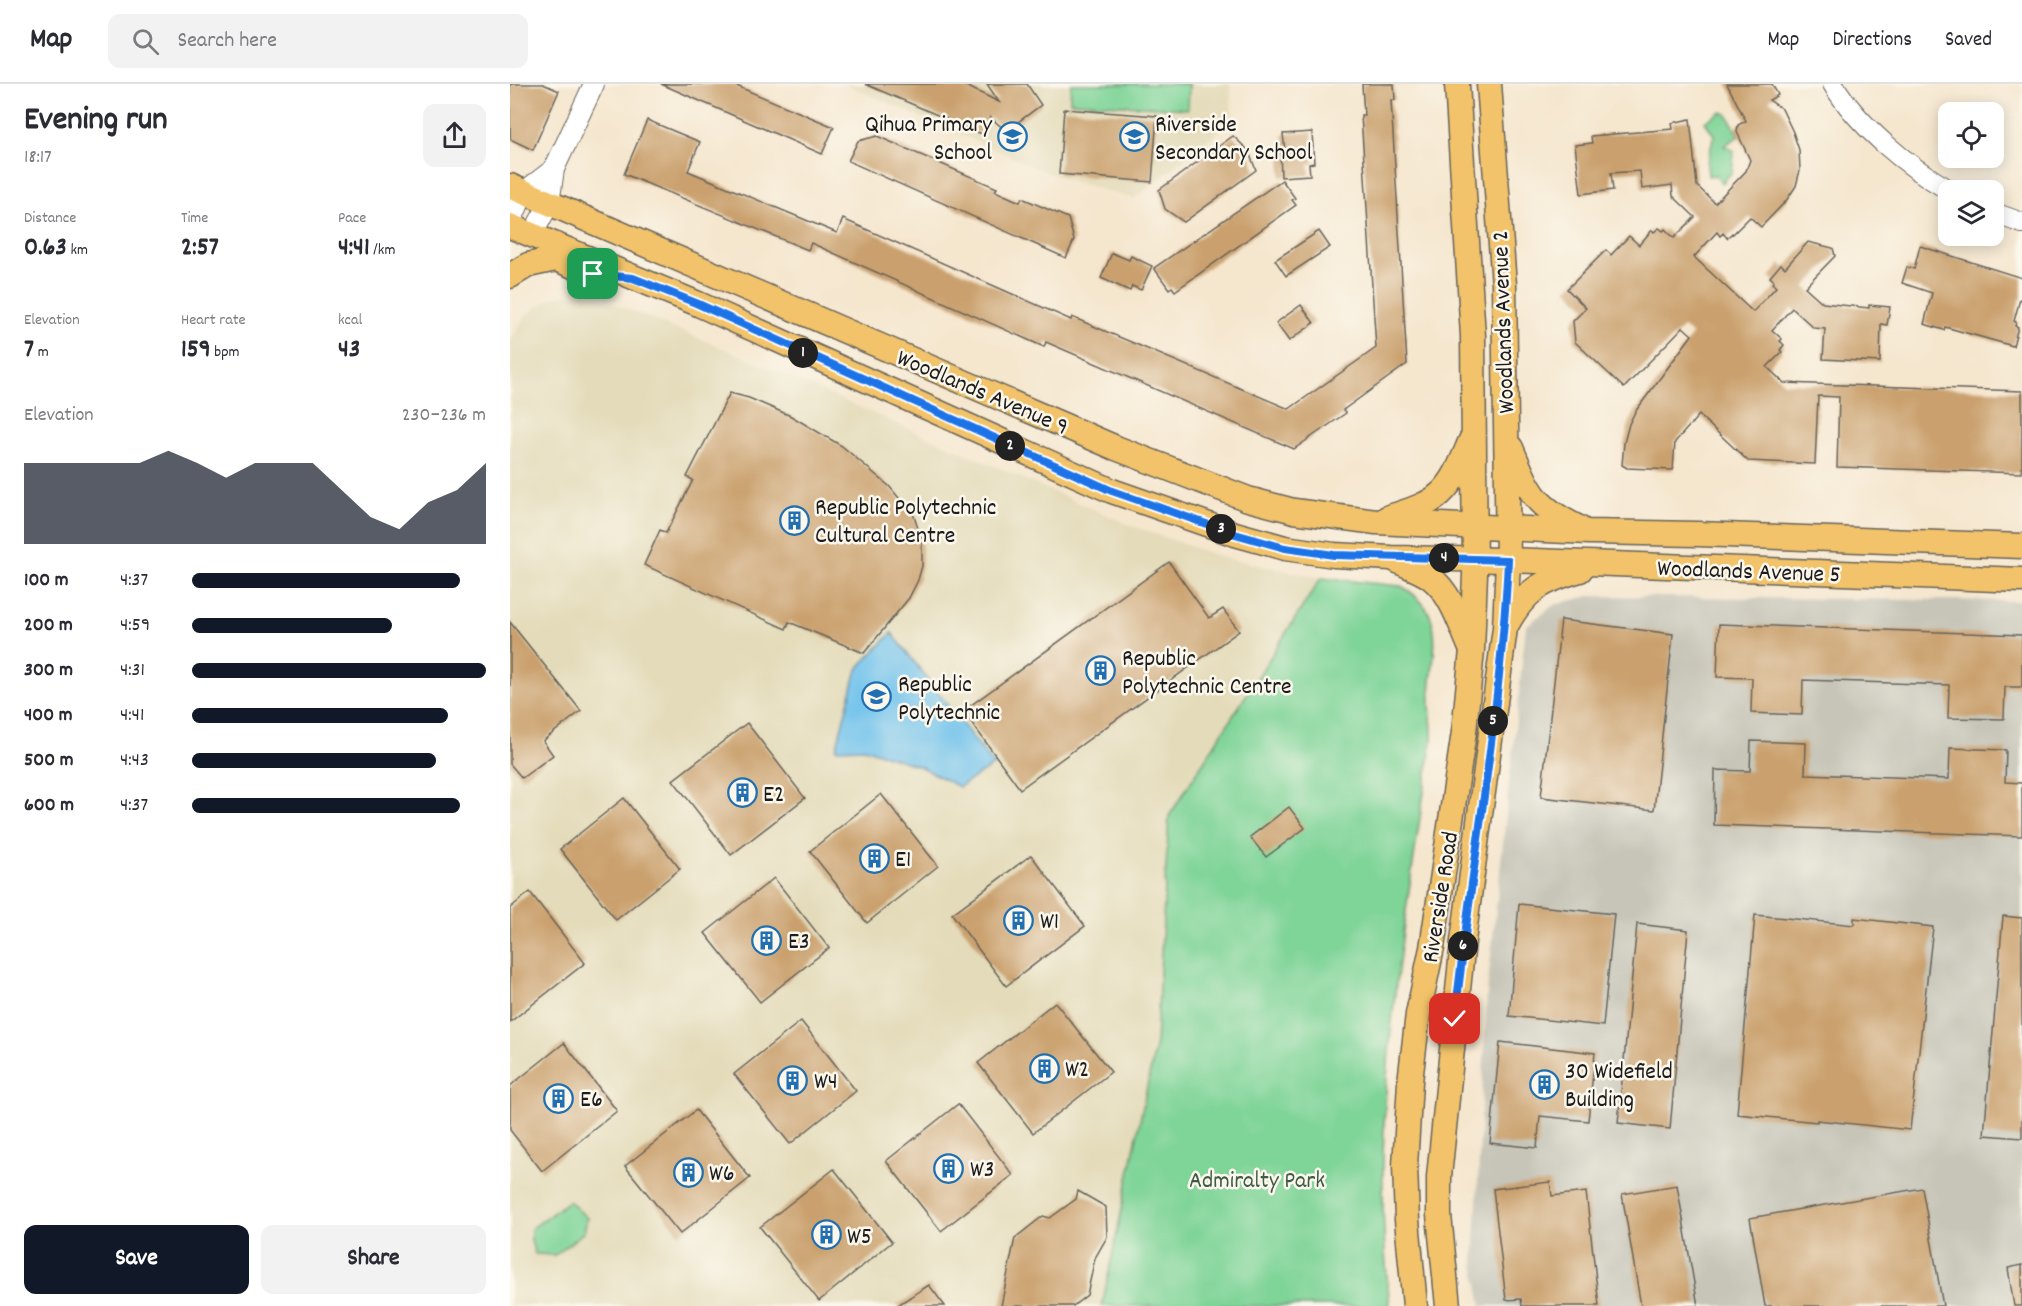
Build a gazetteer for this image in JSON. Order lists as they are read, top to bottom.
{
  "streets": {
    "main road": [
      "Woodlands Avenue 2",
      "Woodlands Avenue 9",
      "Woodlands Avenue 5",
      "Riverside Road"
    ]
  },
  "crossings": [
    ["Woodlands Avenue 2", "Woodlands Avenue 9"],
    ["Woodlands Avenue 2", "Woodlands Avenue 5"],
    ["Woodlands Avenue 2", "Riverside Road"],
    ["Woodlands Avenue 9", "Woodlands Avenue 5"],
    ["Woodlands Avenue 9", "Riverside Road"],
    ["Woodlands Avenue 5", "Riverside Road"]
  ],
  "parks": ["Admiralty Park"],
  "places": {
    "school or university": ["Qihua Primary School", "Riverside Secondary School", "Republic Polytechnic"],
    "building": [
      "Republic Polytechnic Cultural Centre",
      "Republic Polytechnic Centre",
      "E2",
      "E1",
      "W1",
      "E3",
      "W2",
      "W4",
      "30 Widefield Building",
      "E6",
      "W3",
      "W6",
      "W5"
    ]
  },
  "page": {
    "header": "Map",
    "search": "Search here",
    "nav": ["Map", "Directions", "Saved"],
    "heading": ["Evening run", "18:17"],
    "stats": [
      ["Distance", "0.63 km"],
      ["Time", "2:57"],
      ["Pace", "4:41 /km"],
      ["Elevation", "7 m"],
      ["Heart rate", "159 bpm"],
      ["kcal", "43"]
    ],
    "pins": [
      "1",
      "2",
      "3",
      "4",
      "5",
      "6"
    ],
    "chart": ["Elevation", "230–236 m"],
    "list": [
      {
        "name": "100 m",
        "note": "4:37"
      },
      {
        "name": "200 m",
        "note": "4:59"
      },
      {
        "name": "300 m",
        "note": "4:31"
      },
      {
        "name": "400 m",
        "note": "4:41"
      },
      {
        "name": "500 m",
        "note": "4:43"
      },
      {
        "name": "600 m",
        "note": "4:37"
      }
    ],
    "buttons": ["Save", "Share"]
  }
}
